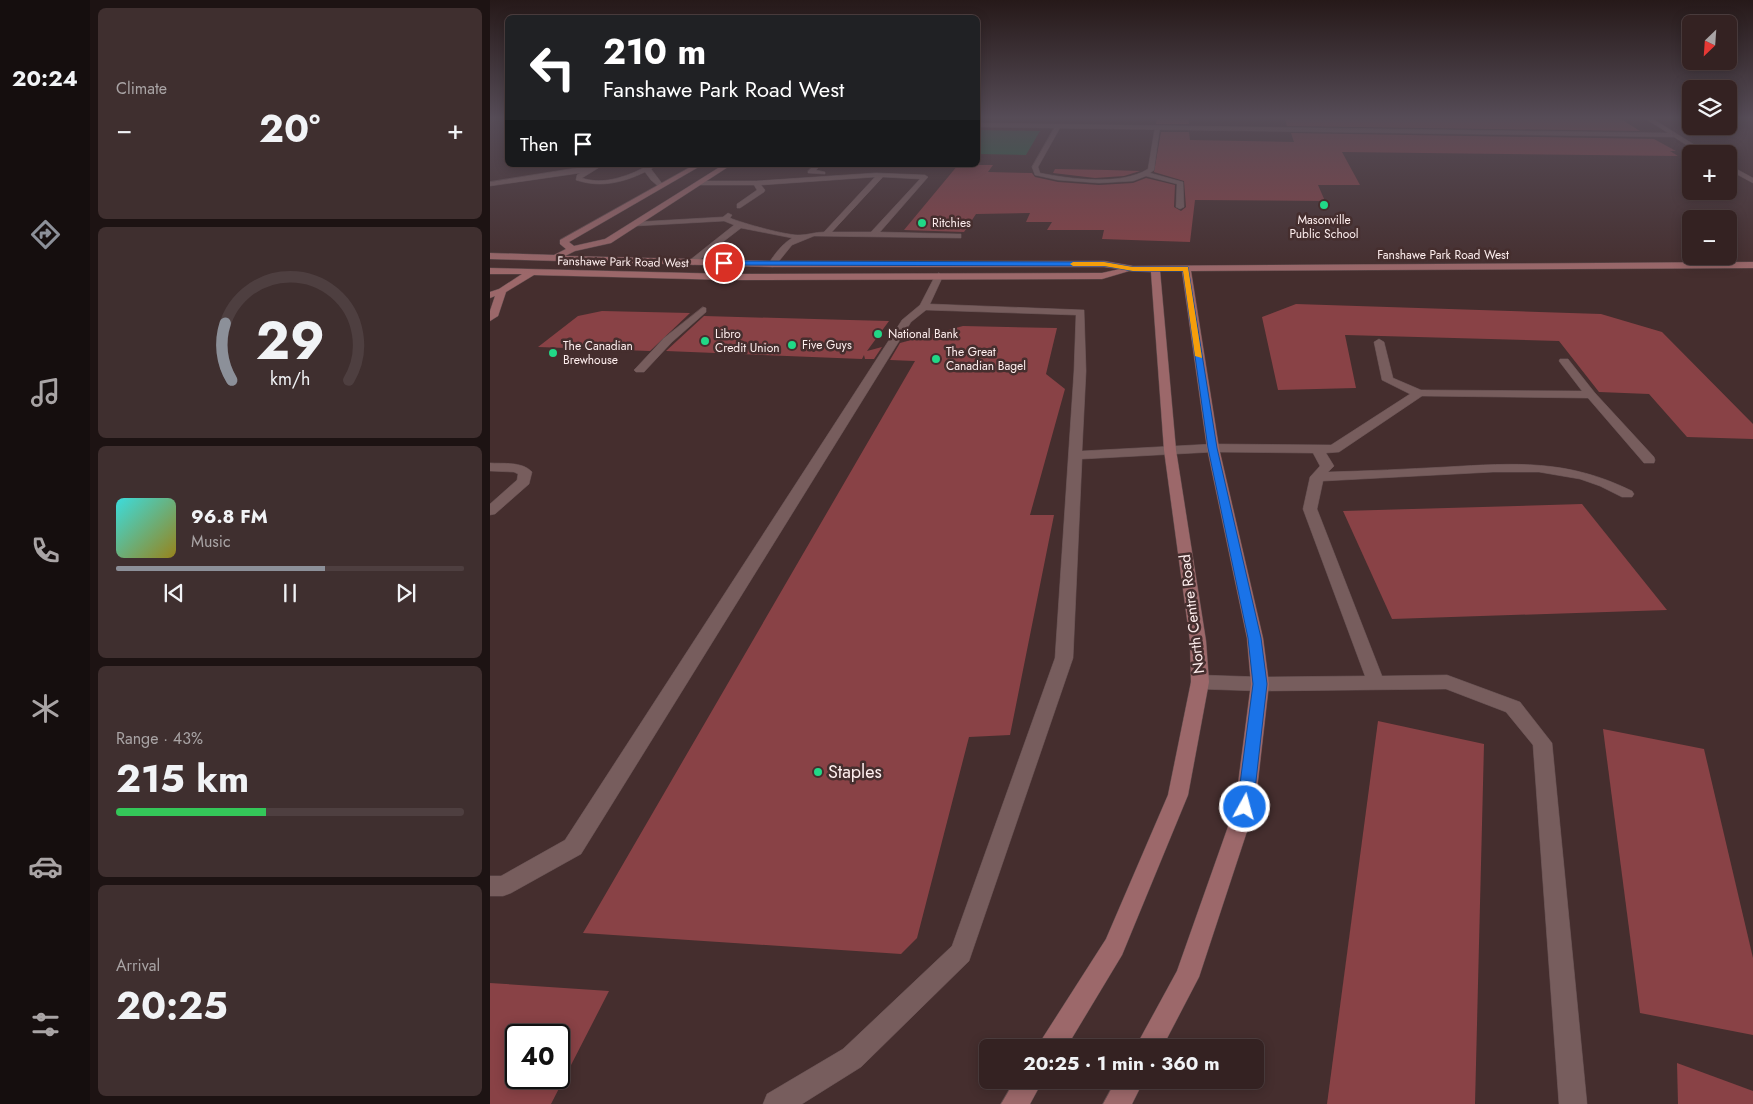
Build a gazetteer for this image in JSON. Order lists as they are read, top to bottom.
{
  "streets": {
    "main road": ["Fanshawe Park Road West", "North Centre Road"]
  },
  "crossings": [
    ["Fanshawe Park Road West", "North Centre Road"]
  ],
  "places": [
    "Masonville Public School",
    "Ritchies",
    "National Bank",
    "Libro Credit Union",
    "Five Guys",
    "The Canadian Brewhouse",
    "The Great Canadian Bagel",
    "Staples"
  ],
  "north": "bottom left",
  "page": {
    "tabs": "20:24",
    "tile": [
      "Climate",
      ["Range · 43%", "215 km"],
      ["Arrival", "20:25"]
    ],
    "map_buttons": ["+", "−"],
    "turn": ["210 m", "Fanshawe Park Road West"],
    "heat": ["−", "20°", "+"],
    "then": "Then",
    "song": ["96.8 FM", "Music"],
    "limit": "40",
    "trip": "20:25 · 1 min · 360 m",
    "gauge": ["29", "km/h"]
  }
}
